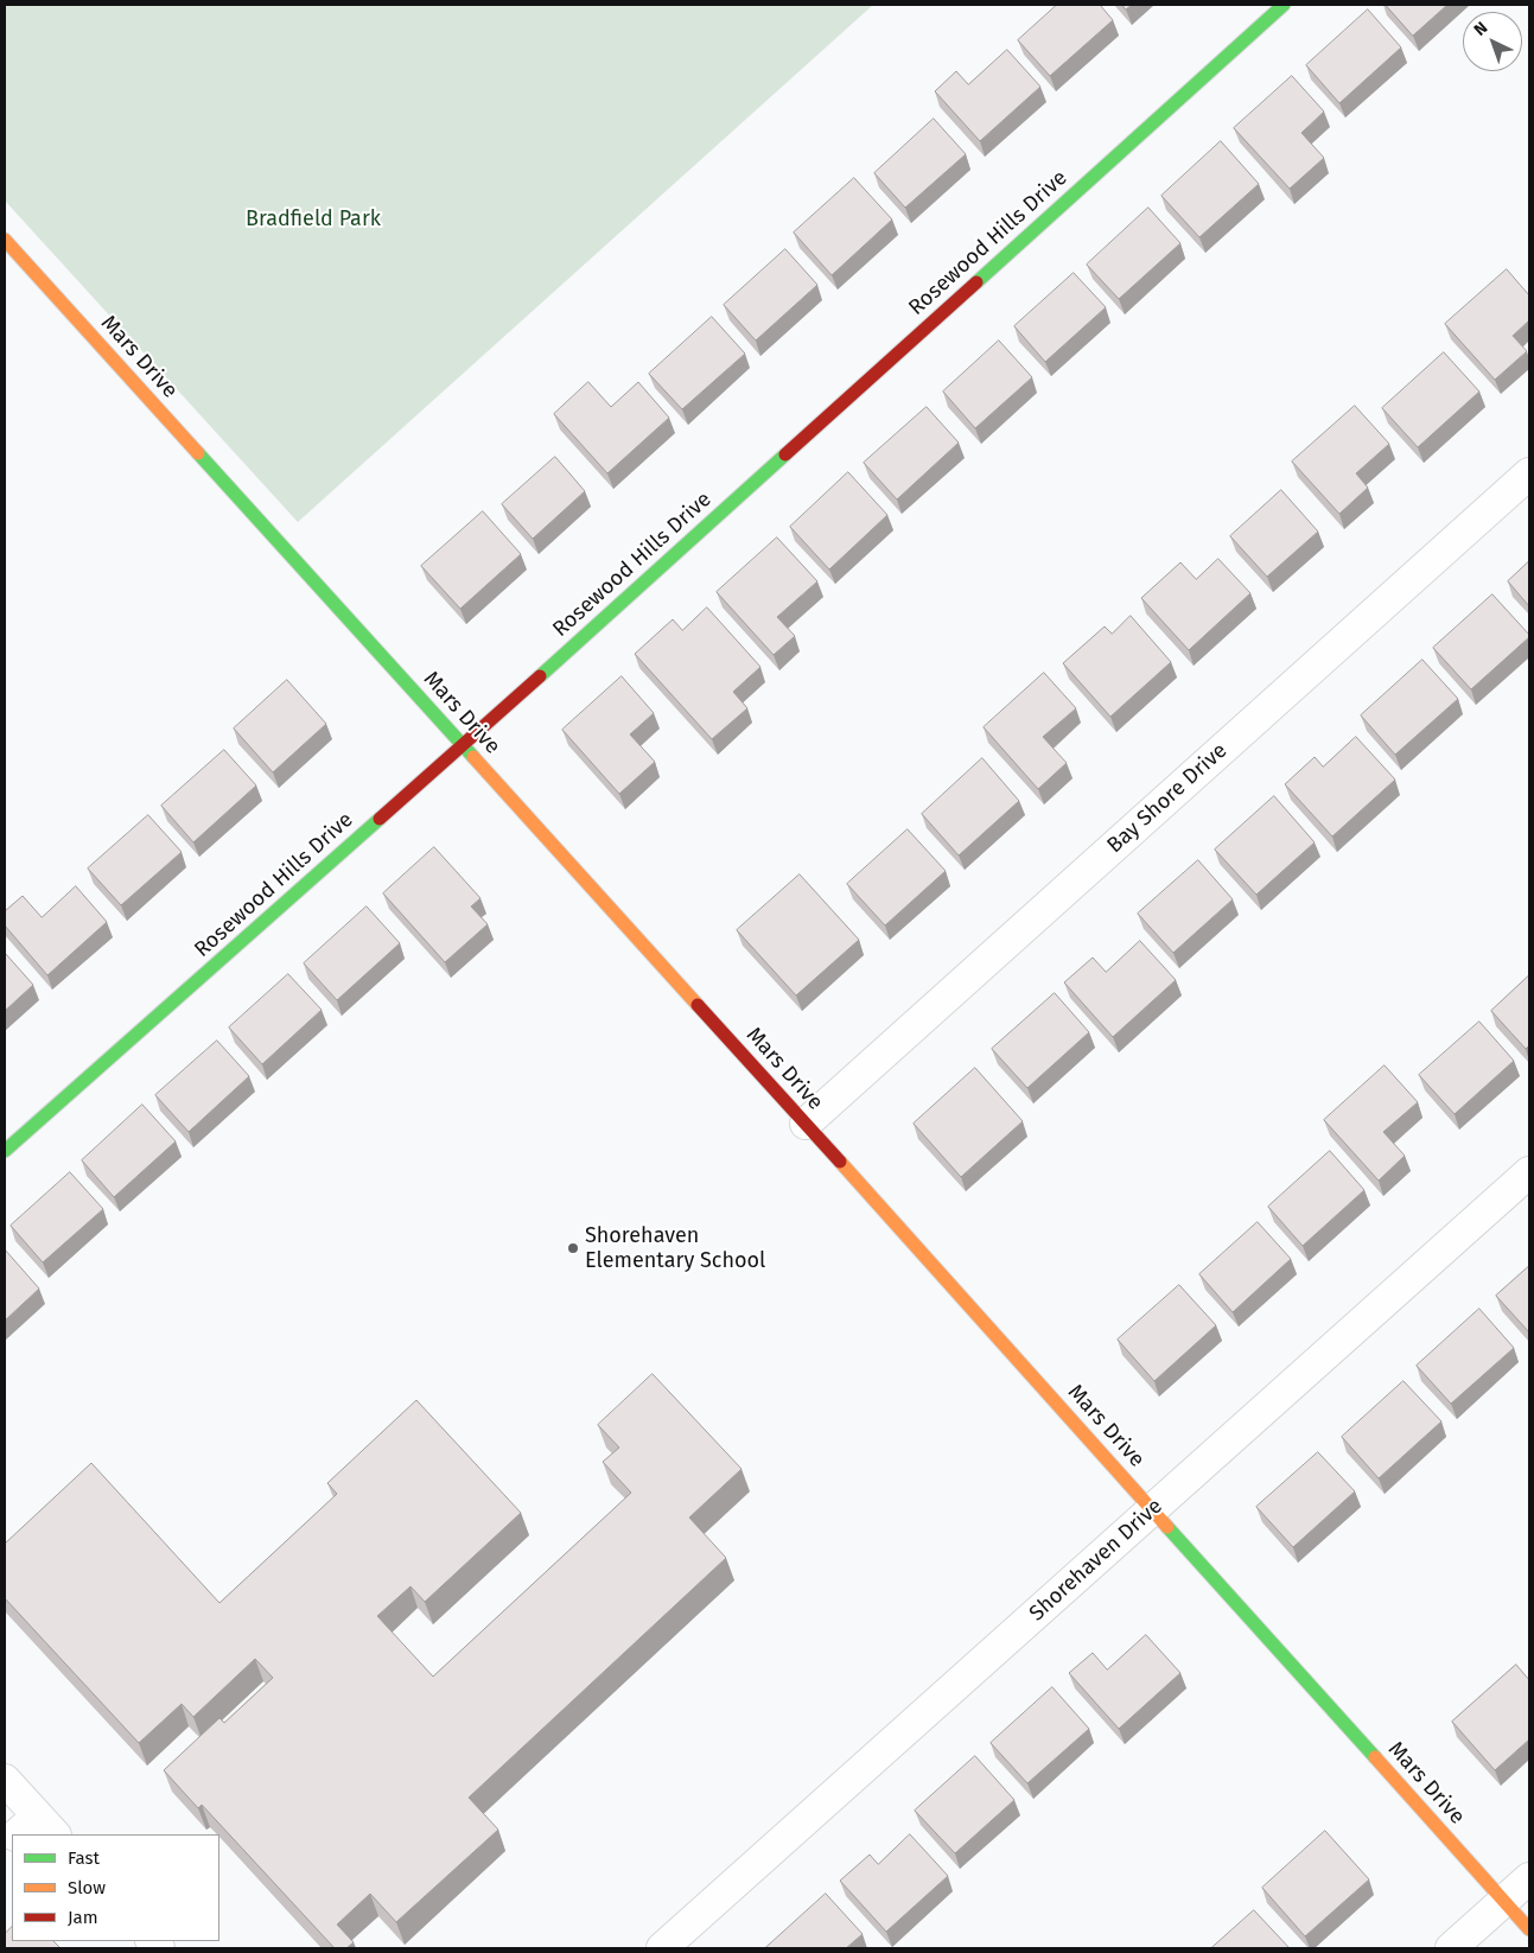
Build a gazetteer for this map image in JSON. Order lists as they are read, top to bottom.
{
  "streets": {
    "street": [
      "Rosewood Hills Drive",
      "Mars Drive",
      "Bay Shore Drive",
      "Shorehaven Drive"
    ]
  },
  "crossings": [
    ["Rosewood Hills Drive", "Mars Drive"],
    ["Mars Drive", "Bay Shore Drive"],
    ["Mars Drive", "Shorehaven Drive"]
  ],
  "parks": ["Bradfield Park"],
  "places": ["Shorehaven Elementary School"],
  "legend": ["Fast", "Slow", "Jam"],
  "north": "top left"
}
